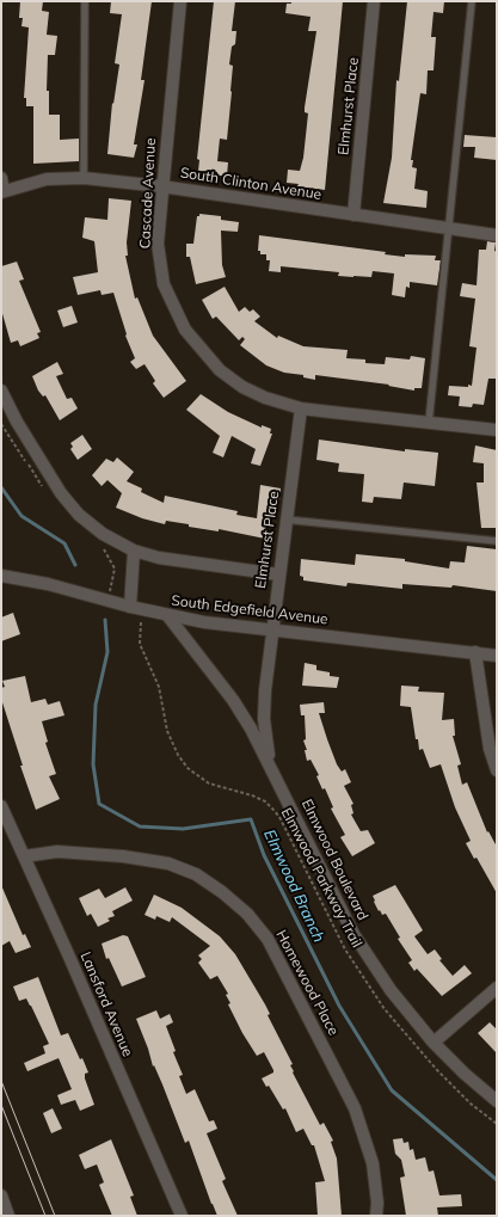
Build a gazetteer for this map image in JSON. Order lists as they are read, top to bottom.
{
  "streets": {
    "street": [
      "Elmhurst Place",
      "South Clinton Avenue",
      "Cascade Avenue",
      "South Edgefield Avenue",
      "Elmwood Boulevard",
      "Homewood Place",
      "Lansford Avenue"
    ],
    "path": ["Elmwood Parkway Trail"]
  },
  "crossings": [
    ["Elmhurst Place", "South Clinton Avenue"],
    ["Elmhurst Place", "Cascade Avenue"],
    ["Elmhurst Place", "South Edgefield Avenue"],
    ["Elmhurst Place", "Elmwood Boulevard"],
    ["South Clinton Avenue", "Cascade Avenue"],
    ["South Edgefield Avenue", "Elmwood Boulevard"],
    ["Homewood Place", "Lansford Avenue"]
  ],
  "water": ["Elmwood Branch"]
}
